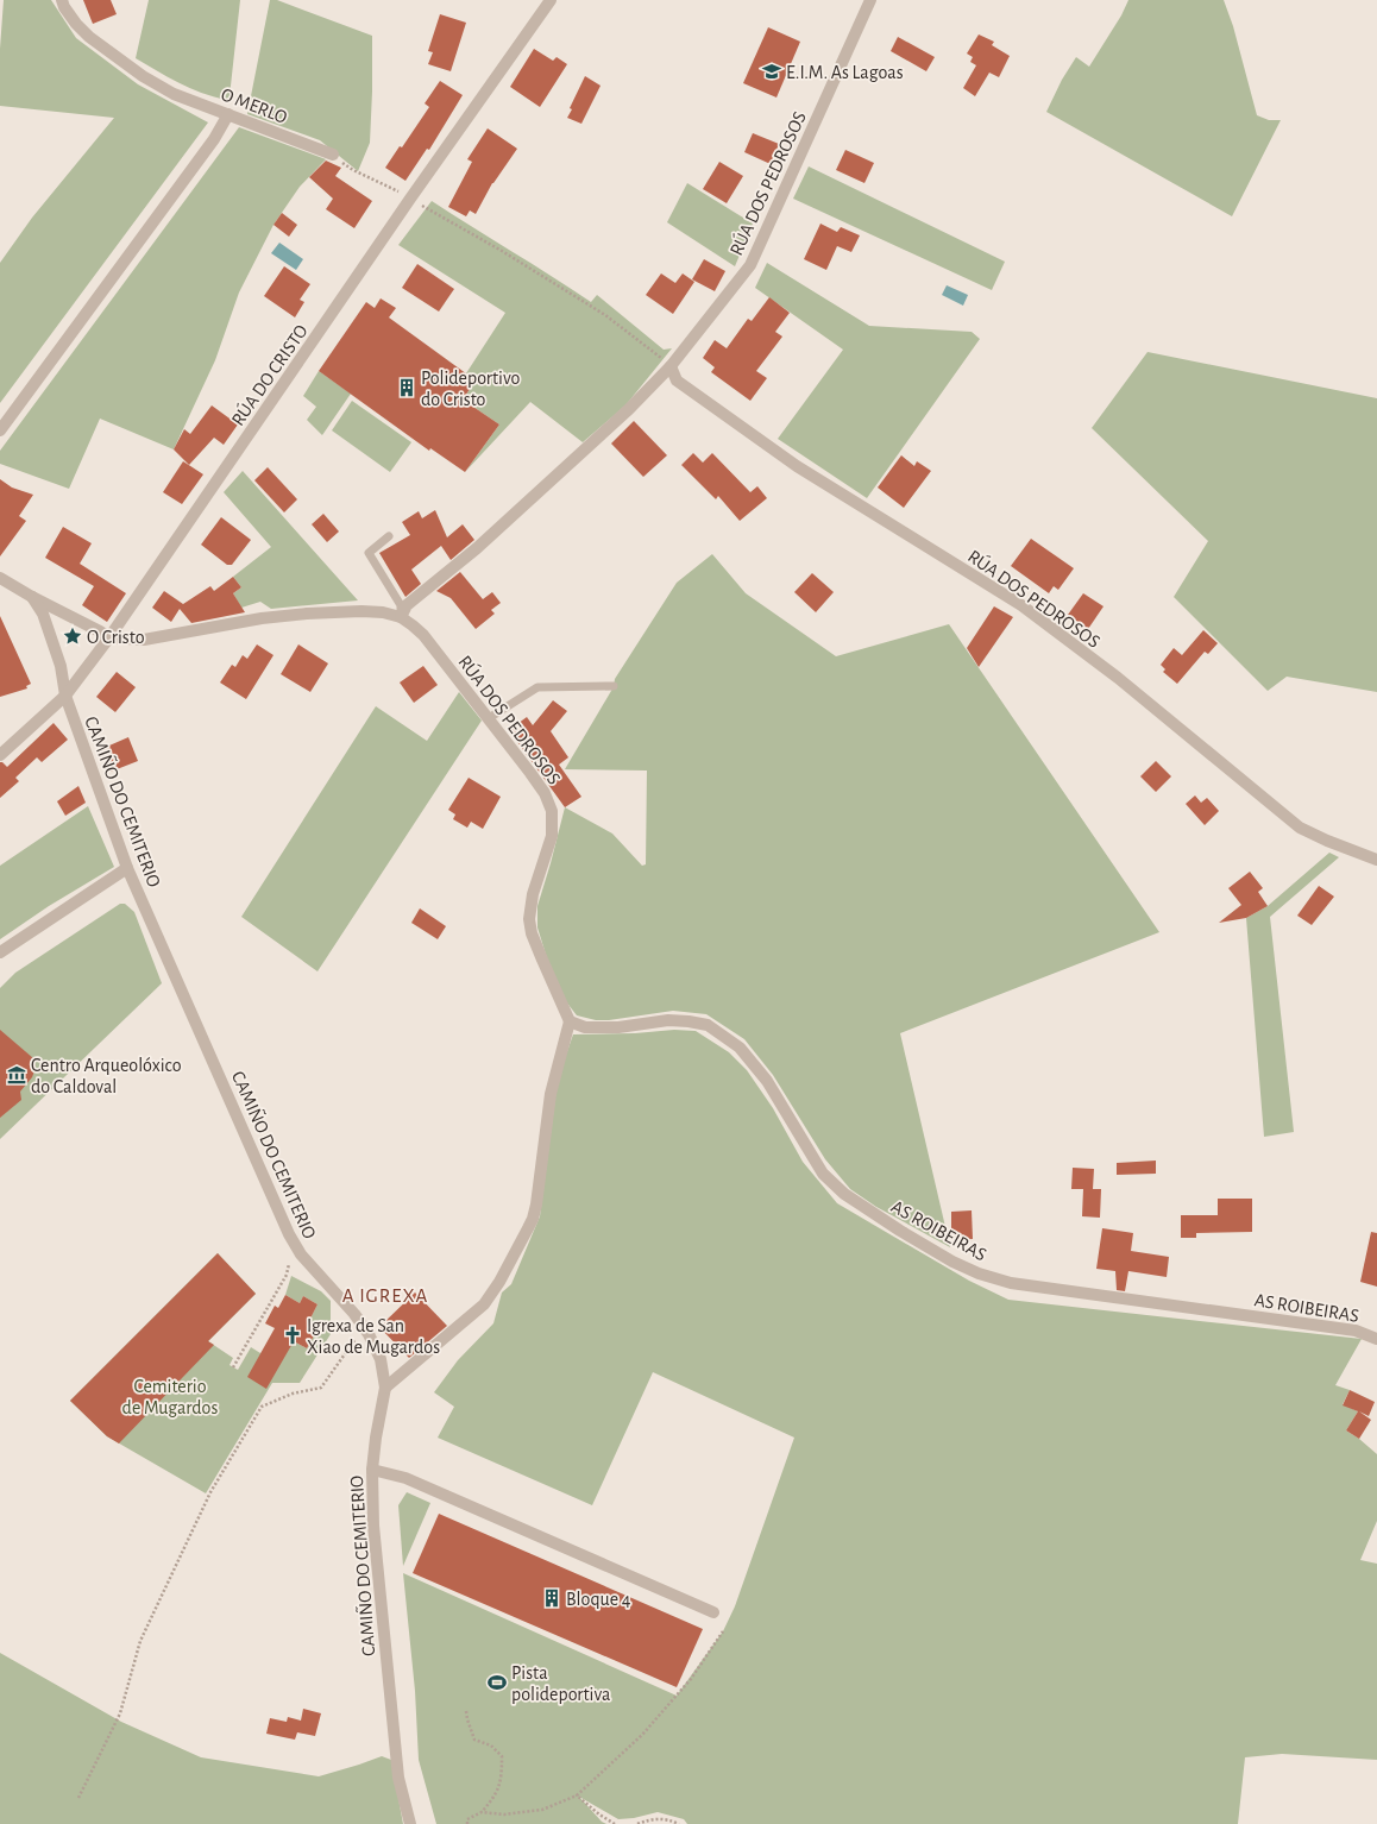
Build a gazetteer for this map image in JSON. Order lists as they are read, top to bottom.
{
  "streets": {
    "street": [
      "O MERLO",
      "RÚA DOS PEDROSOS",
      "RÚA DO CRISTO",
      "CAMIÑO DO CEMITERIO",
      "AS ROIBEIRAS"
    ]
  },
  "crossings": [
    ["RÚA DOS PEDROSOS", "RÚA DO CRISTO"],
    ["RÚA DOS PEDROSOS", "AS ROIBEIRAS"],
    ["RÚA DO CRISTO", "CAMIÑO DO CEMITERIO"]
  ],
  "districts": ["A IGREXA"],
  "parks": ["Cemiterio de Mugardos"],
  "places": {
    "school or university": ["E.I.M. As Lagoas"],
    "building": ["Polideportivo do Cristo", "Bloque 4"],
    "place": ["O Cristo"],
    "museum": ["Centro Arqueolóxico do Caldoval"],
    "church": ["Igrexa de San Xiao de Mugardos"],
    "sports": ["Pista polideportiva"]
  }
}
